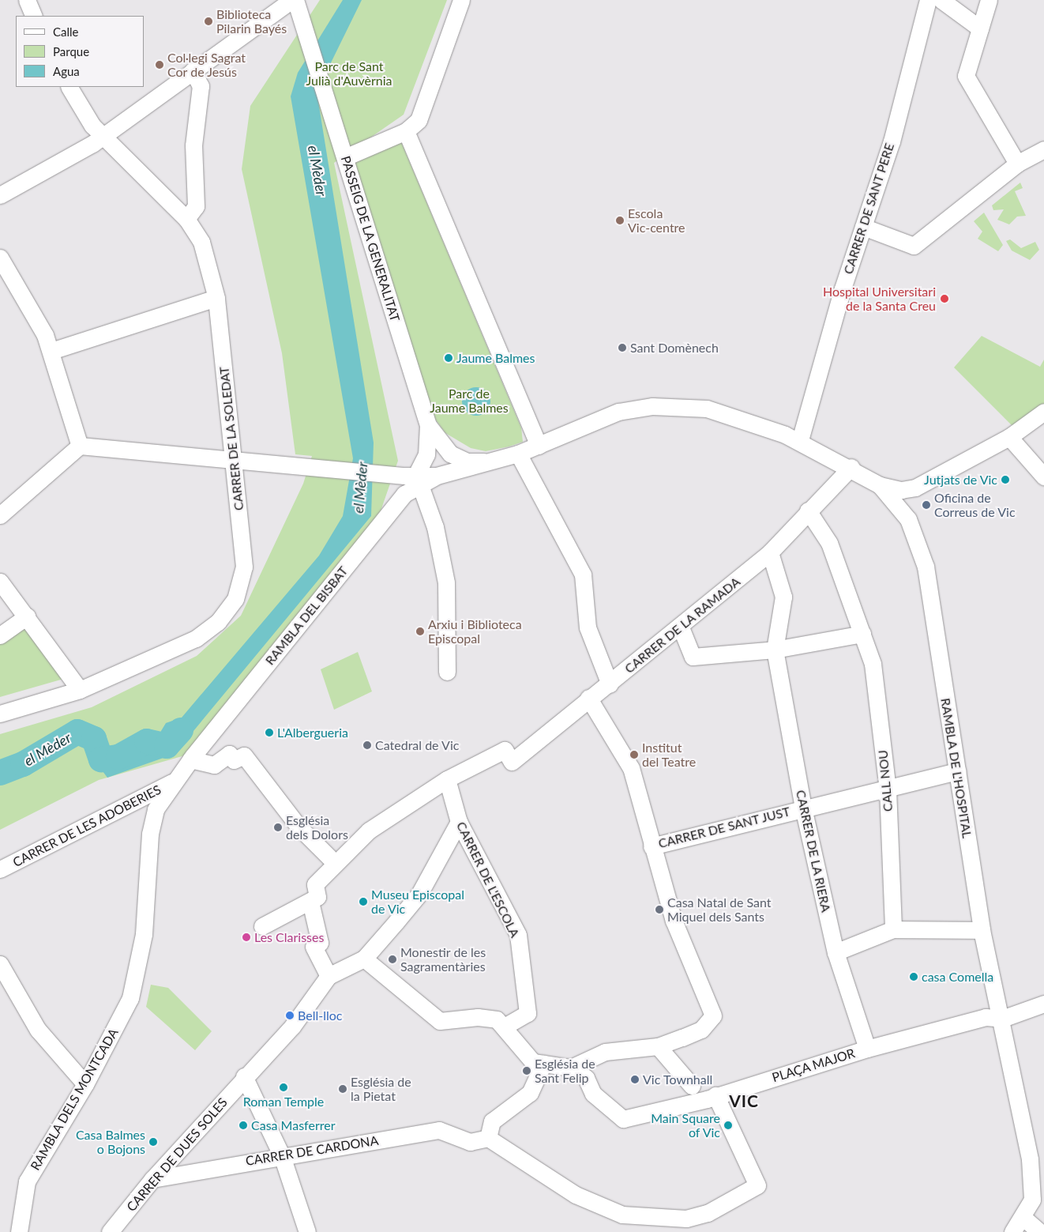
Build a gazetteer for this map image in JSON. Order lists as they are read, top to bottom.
{
  "streets": {
    "street": [
      "CARRER DE SANT PERE",
      "PASSEIG DE LA GENERALITAT",
      "CARRER DE LA SOLEDAT",
      "RAMBLA DEL BISBAT",
      "CARRER DE LA RAMADA",
      "RAMBLA DE L'HOSPITAL",
      "CALL NOU",
      "CARRER DE LES ADOBERIES",
      "CARRER DE SANT JUST",
      "CARRER DE LA RIERA",
      "CARRER DE L'ESCOLA",
      "PLAÇA MAJOR",
      "RAMBLA DELS MONTCADA",
      "CARRER DE CARDONA",
      "CARRER DE DUES SOLES"
    ]
  },
  "crossings": [
    ["CARRER DE SANT PERE", "RAMBLA DE L'HOSPITAL"],
    ["PASSEIG DE LA GENERALITAT", "RAMBLA DEL BISBAT"],
    ["RAMBLA DEL BISBAT", "RAMBLA DE L'HOSPITAL"],
    ["RAMBLA DEL BISBAT", "RAMBLA DELS MONTCADA"],
    ["CARRER DE LA RAMADA", "RAMBLA DE L'HOSPITAL"],
    ["CARRER DE LA RAMADA", "CALL NOU"],
    ["CARRER DE LA RAMADA", "CARRER DE LA RIERA"],
    ["CARRER DE LA RAMADA", "CARRER DE L'ESCOLA"],
    ["RAMBLA DE L'HOSPITAL", "CARRER DE SANT JUST"],
    ["RAMBLA DE L'HOSPITAL", "PLAÇA MAJOR"],
    ["CALL NOU", "CARRER DE SANT JUST"],
    ["CARRER DE LES ADOBERIES", "RAMBLA DELS MONTCADA"],
    ["CARRER DE SANT JUST", "CARRER DE LA RIERA"],
    ["CARRER DE LA RIERA", "PLAÇA MAJOR"],
    ["CARRER DE CARDONA", "CARRER DE DUES SOLES"]
  ],
  "districts": ["VIC"],
  "water": ["el Mèder"],
  "parks": ["Parc de Sant Julià d'Auvèrnia", "Parc de Jaume Balmes"],
  "places": [
    "Biblioteca Pilarin Bayés",
    "Col·legi Sagrat Cor de Jesús",
    "Escola Vic-centre",
    "Hospital Universitari de la Santa Creu",
    "Sant Domènech",
    "Jaume Balmes",
    "Jutjats de Vic",
    "Oficina de Correus de Vic",
    "Arxiu i Biblioteca Episcopal",
    "L'Albergueria",
    "Catedral de Vic",
    "Institut del Teatre",
    "Església dels Dolors",
    "Museu Episcopal de Vic",
    "Casa Natal de Sant Miquel dels Sants",
    "Les Clarisses",
    "Monestir de les Sagramentàries",
    "casa Comella",
    "Bell-lloc",
    "Església de Sant Felip",
    "Vic Townhall",
    "Roman Temple",
    "Església de la Pietat",
    "Casa Masferrer",
    "Main Square of Vic",
    "Casa Balmes o Bojons"
  ],
  "legend": ["Calle", "Parque", "Agua"]
}
